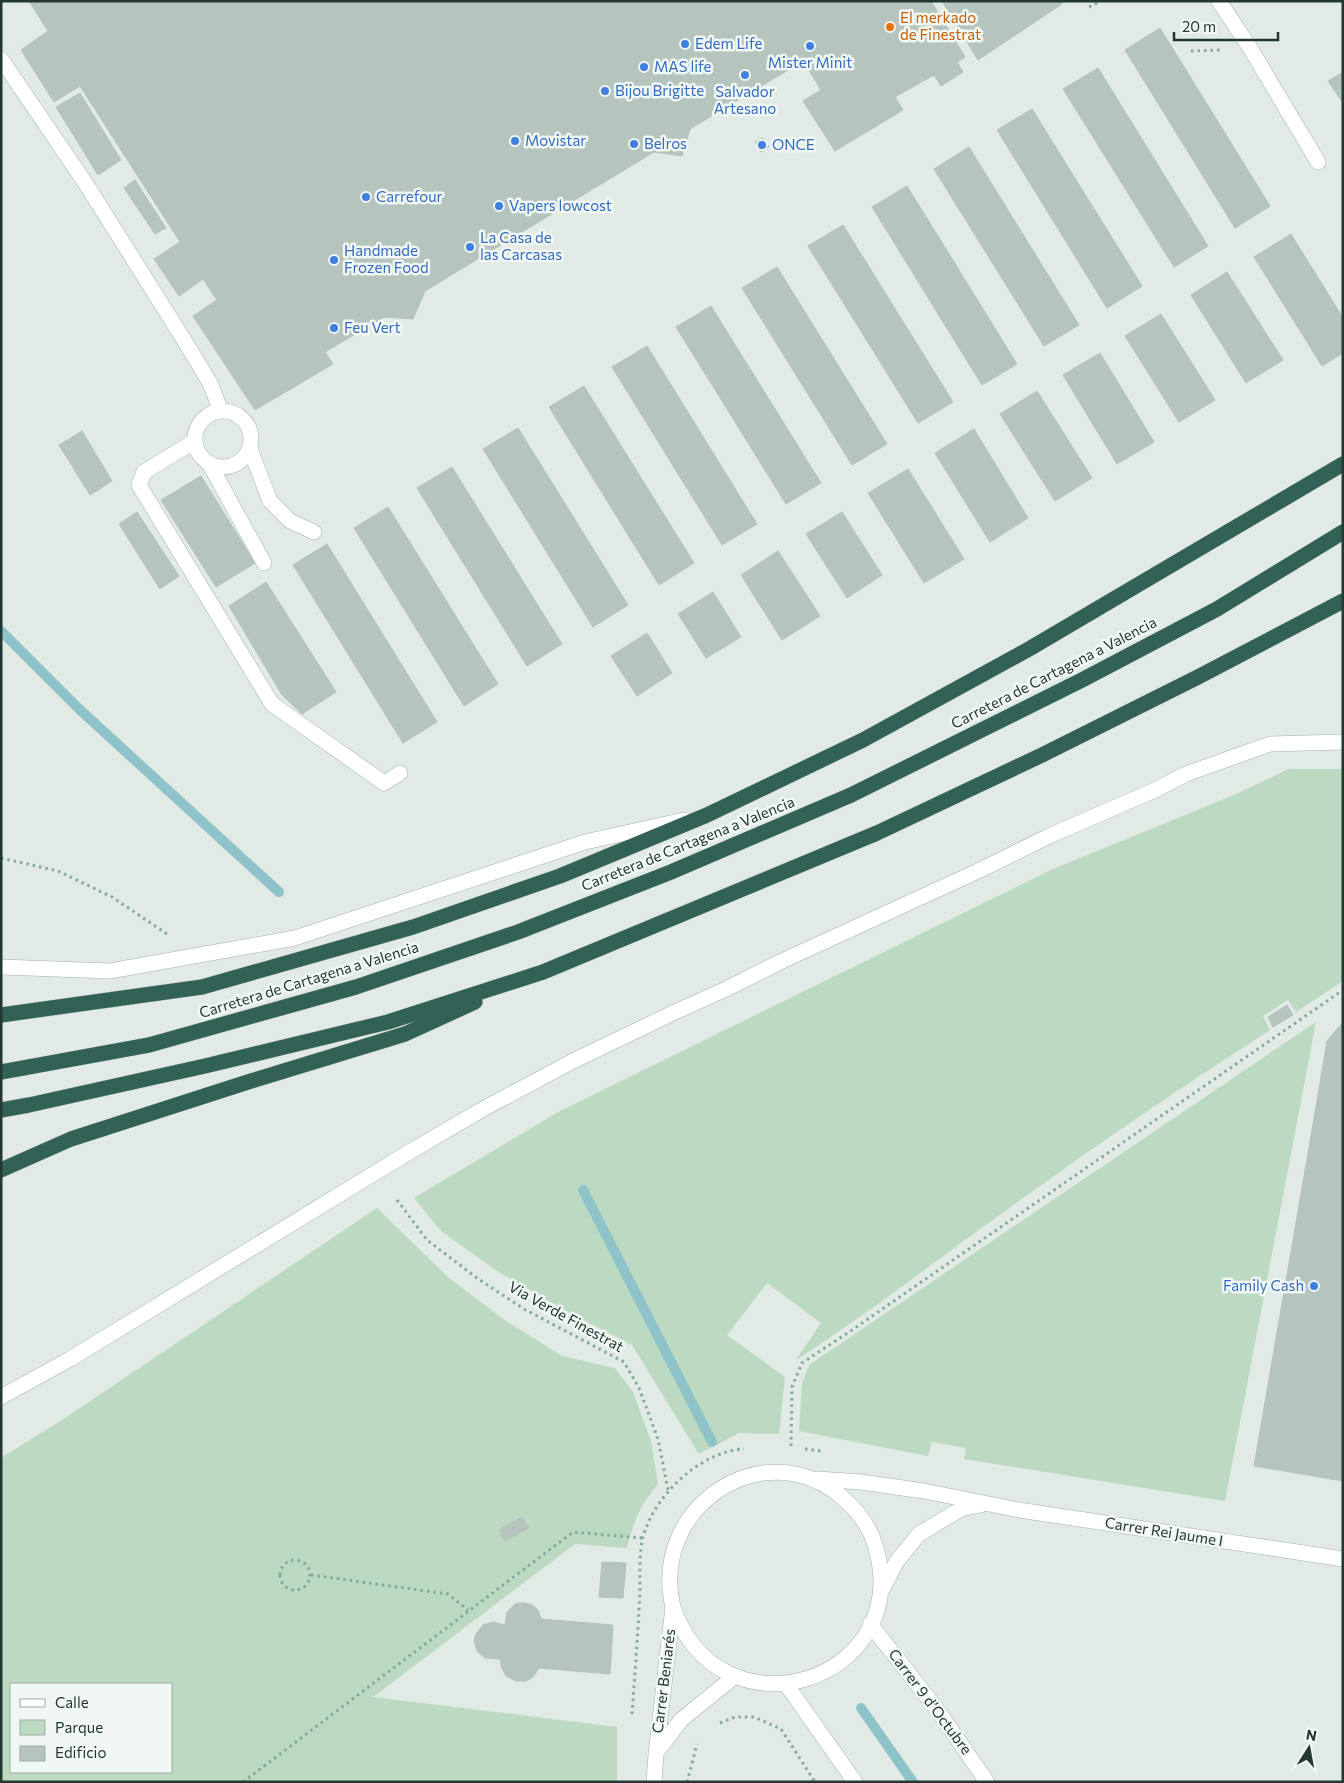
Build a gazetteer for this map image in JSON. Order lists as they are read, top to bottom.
{
  "streets": {
    "highway": ["Carretera de Cartagena a Valencia"],
    "street": ["Carrer Rei Jaume I", "Carrer Beniarés", "Carrer 9 d’Octubre"],
    "path": ["Via Verde Finestrat"]
  },
  "places": [
    "El merkado de Finestrat",
    "Edem Life",
    "Mister Minit",
    "MAS life",
    "Salvador Artesano",
    "Bijou Brigitte",
    "Movistar",
    "Belros",
    "ONCE",
    "Carrefour",
    "Vapers lowcost",
    "La Casa de las Carcasas",
    "Handmade Frozen Food",
    "Feu Vert",
    "Family Cash"
  ],
  "legend": ["Calle", "Parque", "Edificio"],
  "scale_bar": "20 m",
  "north": "top"
}
